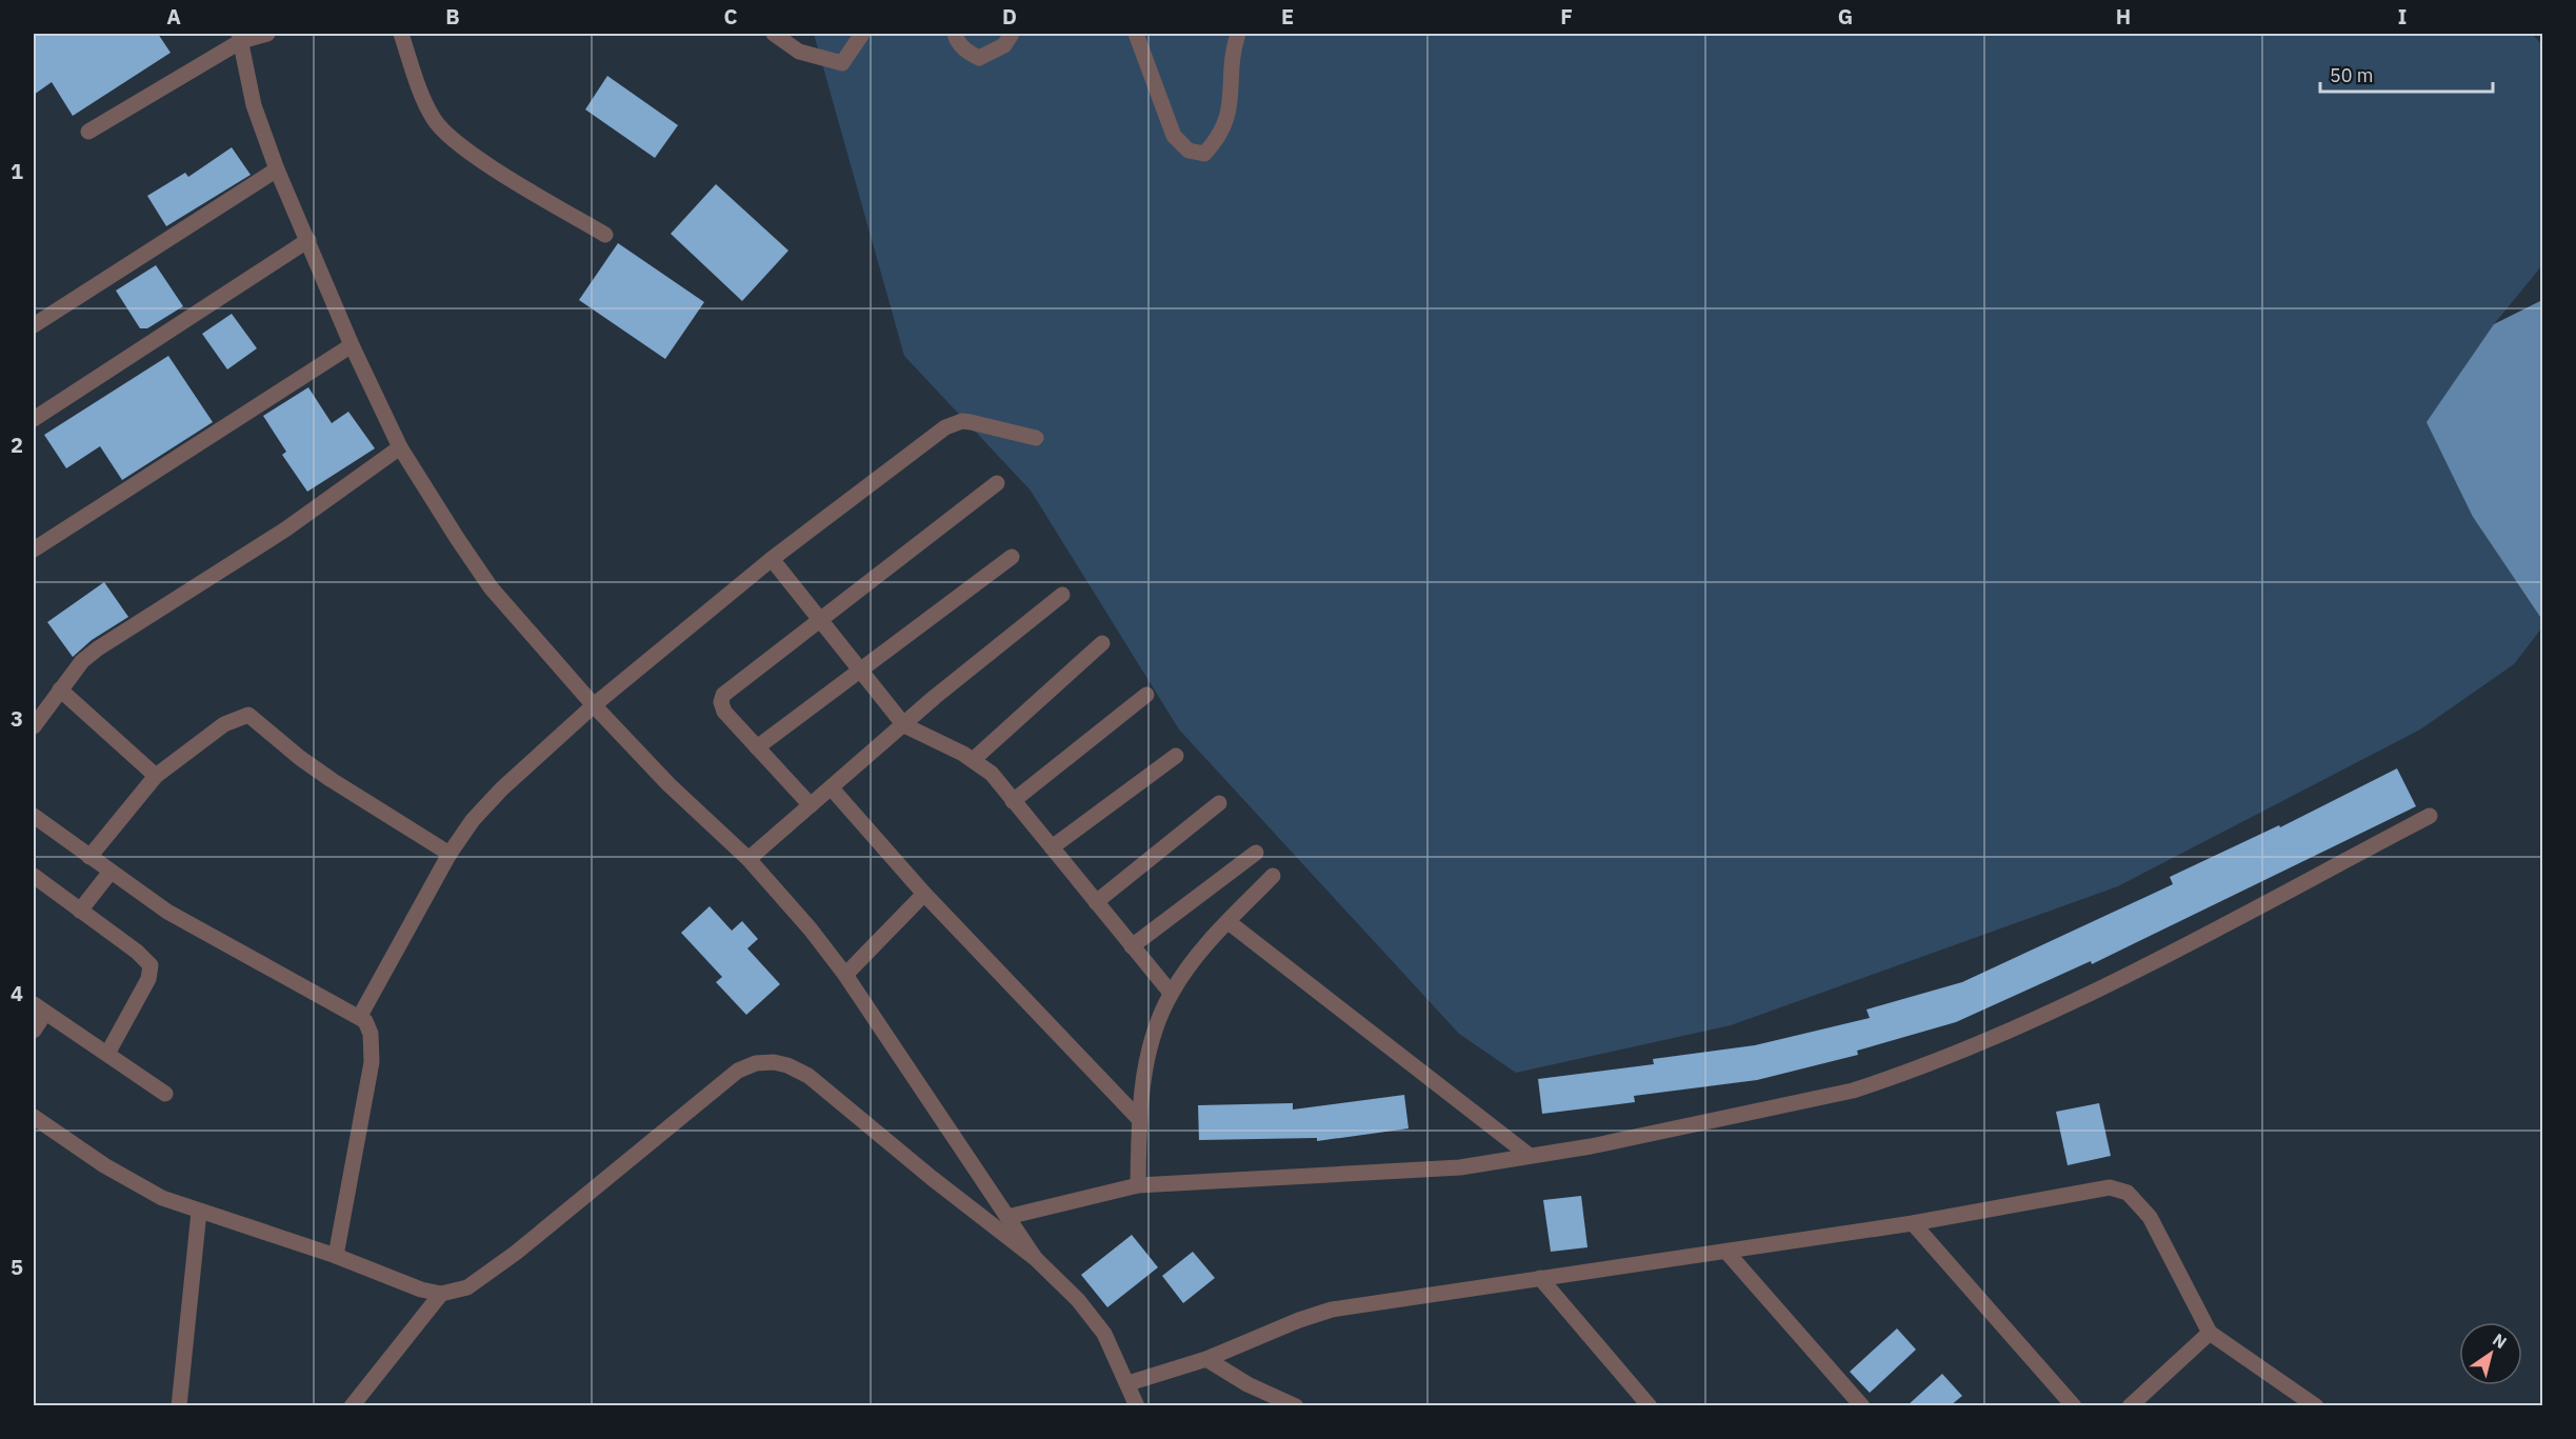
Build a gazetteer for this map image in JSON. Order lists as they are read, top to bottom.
{
  "scale_bar": "50 m",
  "north": "top right",
  "grid": {
    "columns": [
      "A",
      "B",
      "C",
      "D",
      "E",
      "F",
      "G",
      "H",
      "I"
    ],
    "rows": [
      "1",
      "2",
      "3",
      "4",
      "5"
    ]
  }
}
